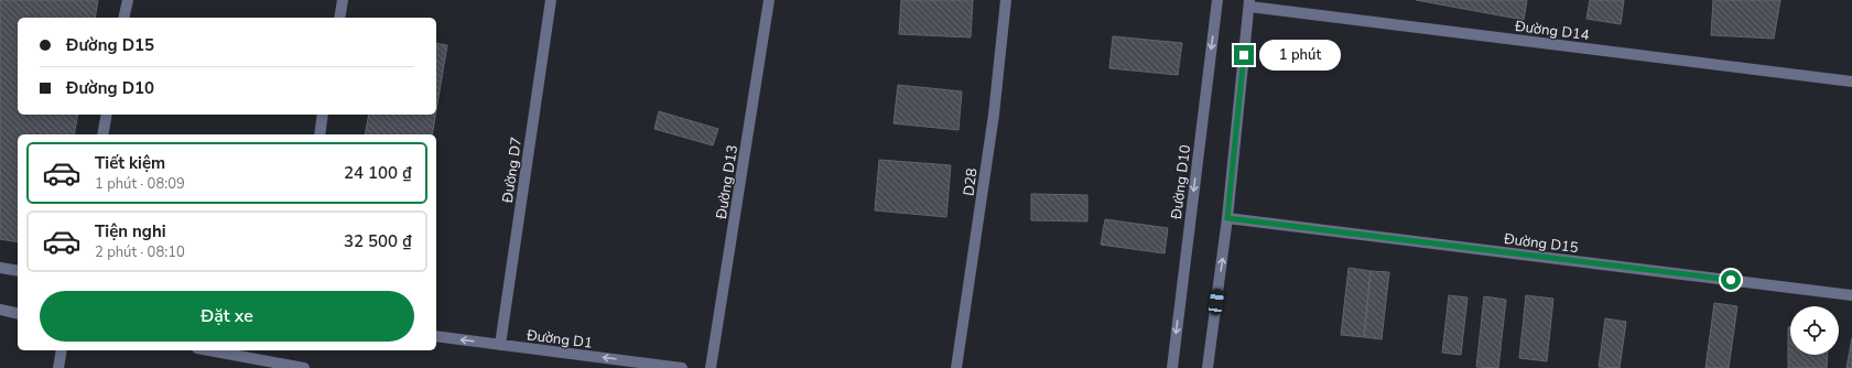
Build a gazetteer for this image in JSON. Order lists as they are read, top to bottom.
{
  "streets": {
    "street": [
      "Đường D14",
      "Đường D7",
      "Đường D13",
      "D28",
      "Đường D10",
      "Đường D15",
      "Đường D1"
    ]
  },
  "crossings": [
    ["Đường D7", "Đường D1"]
  ],
  "one_way": ["Đường D1"],
  "page": {
    "banner": ["Đường D15", "Đường D10"],
    "bubble": "1 phút",
    "list": [
      {
        "name": "Tiết kiệm",
        "note": "1 phút · 08:09",
        "value": "24 100 ₫"
      },
      {
        "name": "Tiện nghi",
        "note": "2 phút · 08:10",
        "value": "32 500 ₫"
      }
    ],
    "buttons": "Đặt xe"
  }
}
